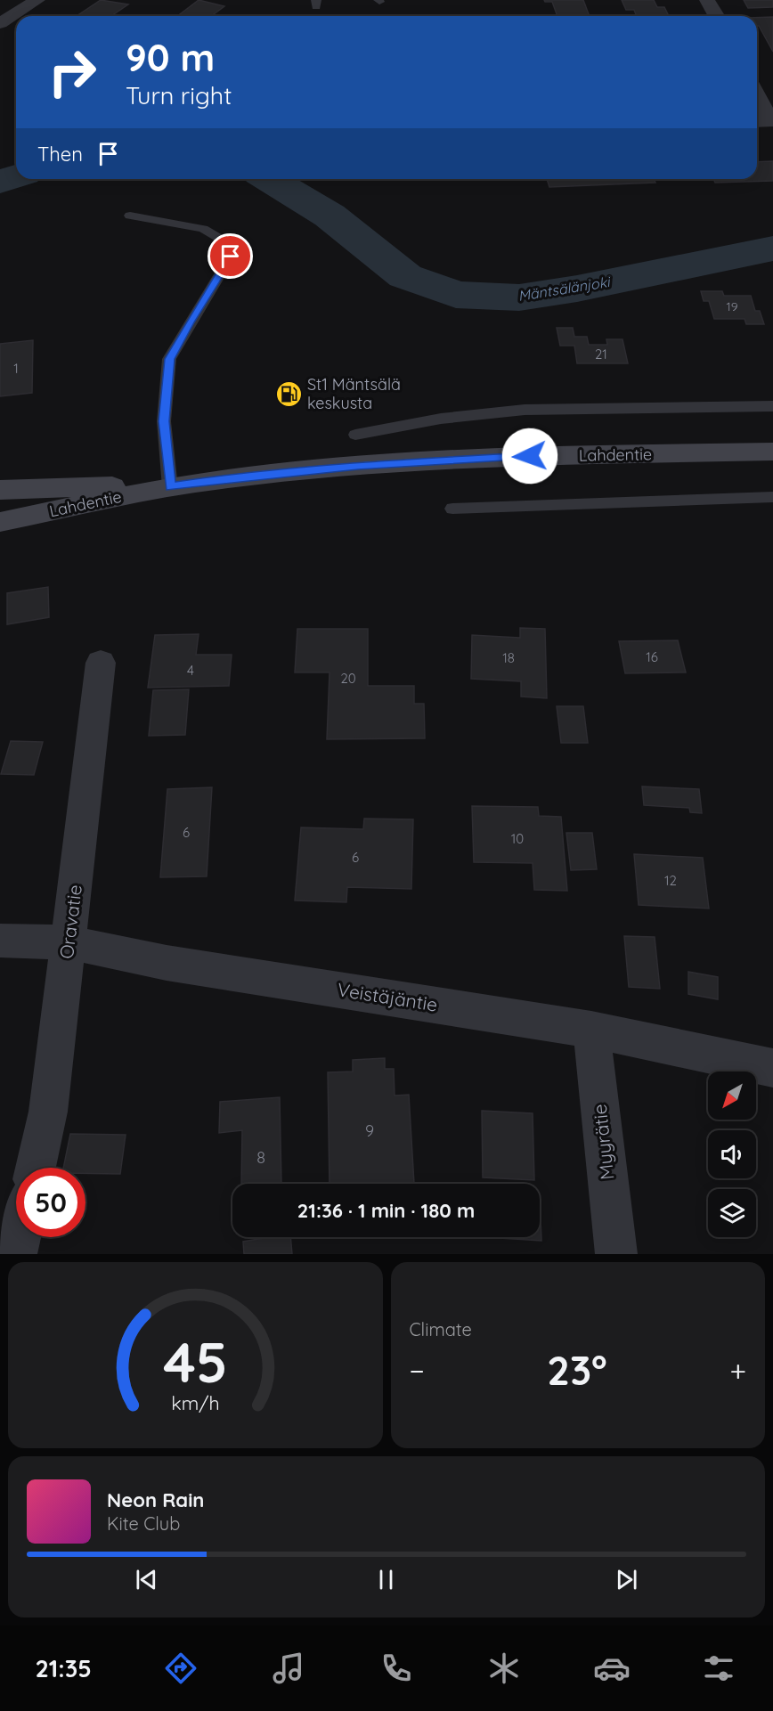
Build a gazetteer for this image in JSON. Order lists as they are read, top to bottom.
{
  "streets": {
    "main road": ["Lahdentie"],
    "street": ["Oravatie", "Veistäjäntie", "Myyrätie"]
  },
  "crossings": [
    ["Oravatie", "Veistäjäntie"],
    ["Veistäjäntie", "Myyrätie"]
  ],
  "water": ["Mäntsälänjoki"],
  "places": {
    "fuel station": ["St1 Mäntsälä keskusta"]
  },
  "house_numbers": [
    "19",
    "21",
    "1",
    "16",
    "18",
    "4",
    "20",
    "6",
    "10",
    "6",
    "12",
    "9",
    "8"
  ],
  "north": "bottom left",
  "page": {
    "turn": ["90 m", "Turn right"],
    "then": "Then",
    "limit": "50",
    "trip": "21:36 · 1 min · 180 m",
    "tile": "Climate",
    "heat": ["−", "23°", "+"],
    "song": ["Neon Rain", "Kite Club"],
    "tabs": "21:35",
    "gauge": ["45", "km/h"]
  }
}
